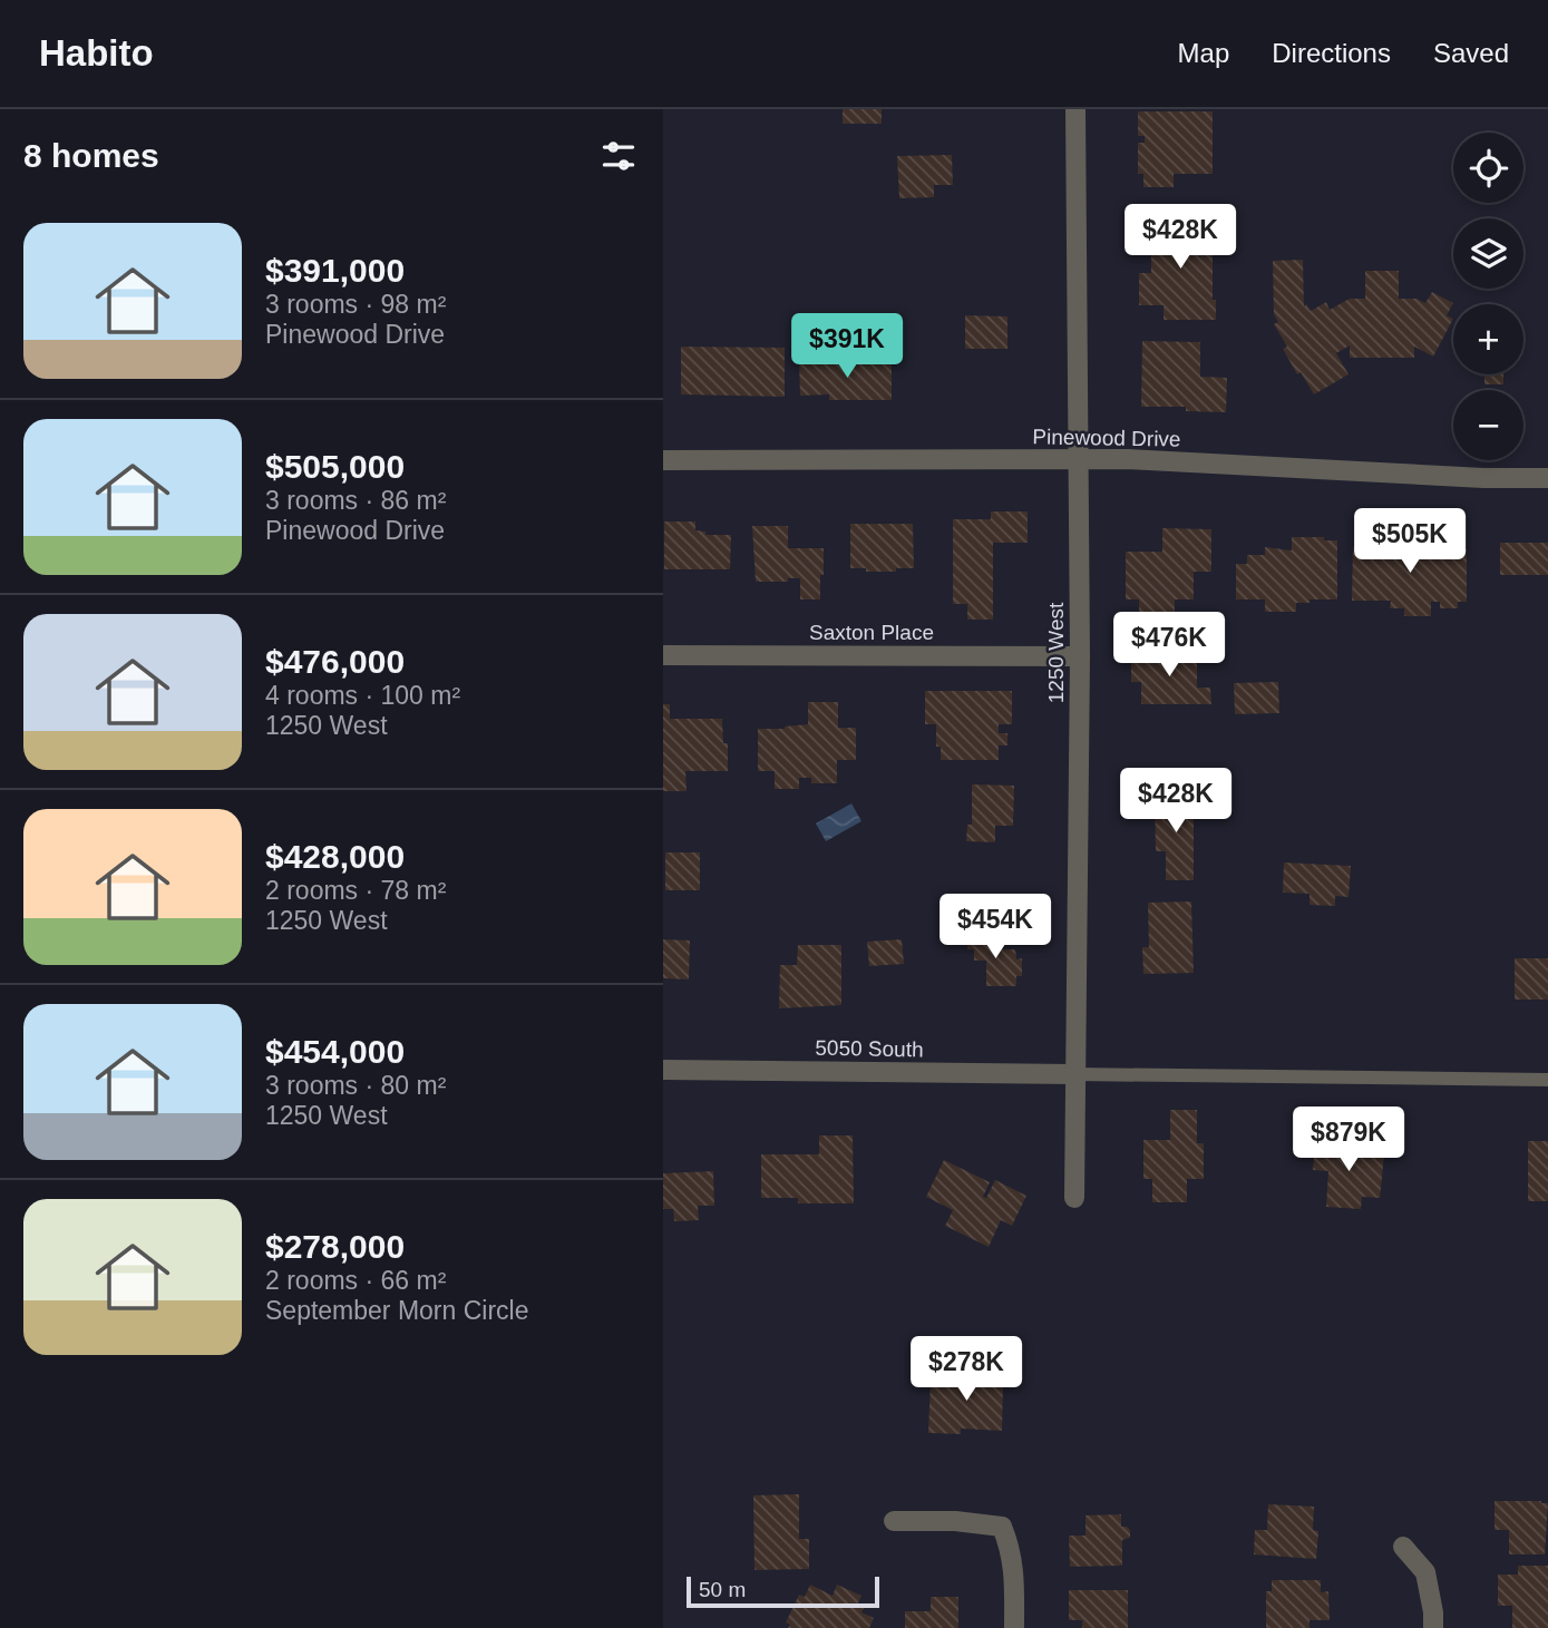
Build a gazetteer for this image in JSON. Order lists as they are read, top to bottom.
{
  "streets": {
    "street": [
      "Pinewood Drive",
      "Saxton Place",
      "1250 West",
      "5050 South"
    ]
  },
  "crossings": [
    ["Pinewood Drive", "1250 West"],
    ["Saxton Place", "1250 West"],
    ["1250 West", "5050 South"]
  ],
  "scale_bar": "50 m",
  "page": {
    "header": "Habito",
    "nav": ["Map", "Directions", "Saved"],
    "heading": "8 homes",
    "map_buttons": ["+", "−"],
    "list": [
      {
        "name": "$391,000",
        "note": "3 rooms · 98 m² · Pinewood Drive"
      },
      {
        "name": "$505,000",
        "note": "3 rooms · 86 m² · Pinewood Drive"
      },
      {
        "name": "$476,000",
        "note": "4 rooms · 100 m² · 1250 West"
      },
      {
        "name": "$428,000",
        "note": "2 rooms · 78 m² · 1250 West"
      },
      {
        "name": "$454,000",
        "note": "3 rooms · 80 m² · 1250 West"
      },
      {
        "name": "$278,000",
        "note": "2 rooms · 66 m² · September Morn Circle"
      }
    ],
    "price": [
      "$428K",
      "$391K",
      "$505K",
      "$476K",
      "$428K",
      "$454K",
      "$879K",
      "$278K"
    ],
    "scale": "50 m"
  }
}
